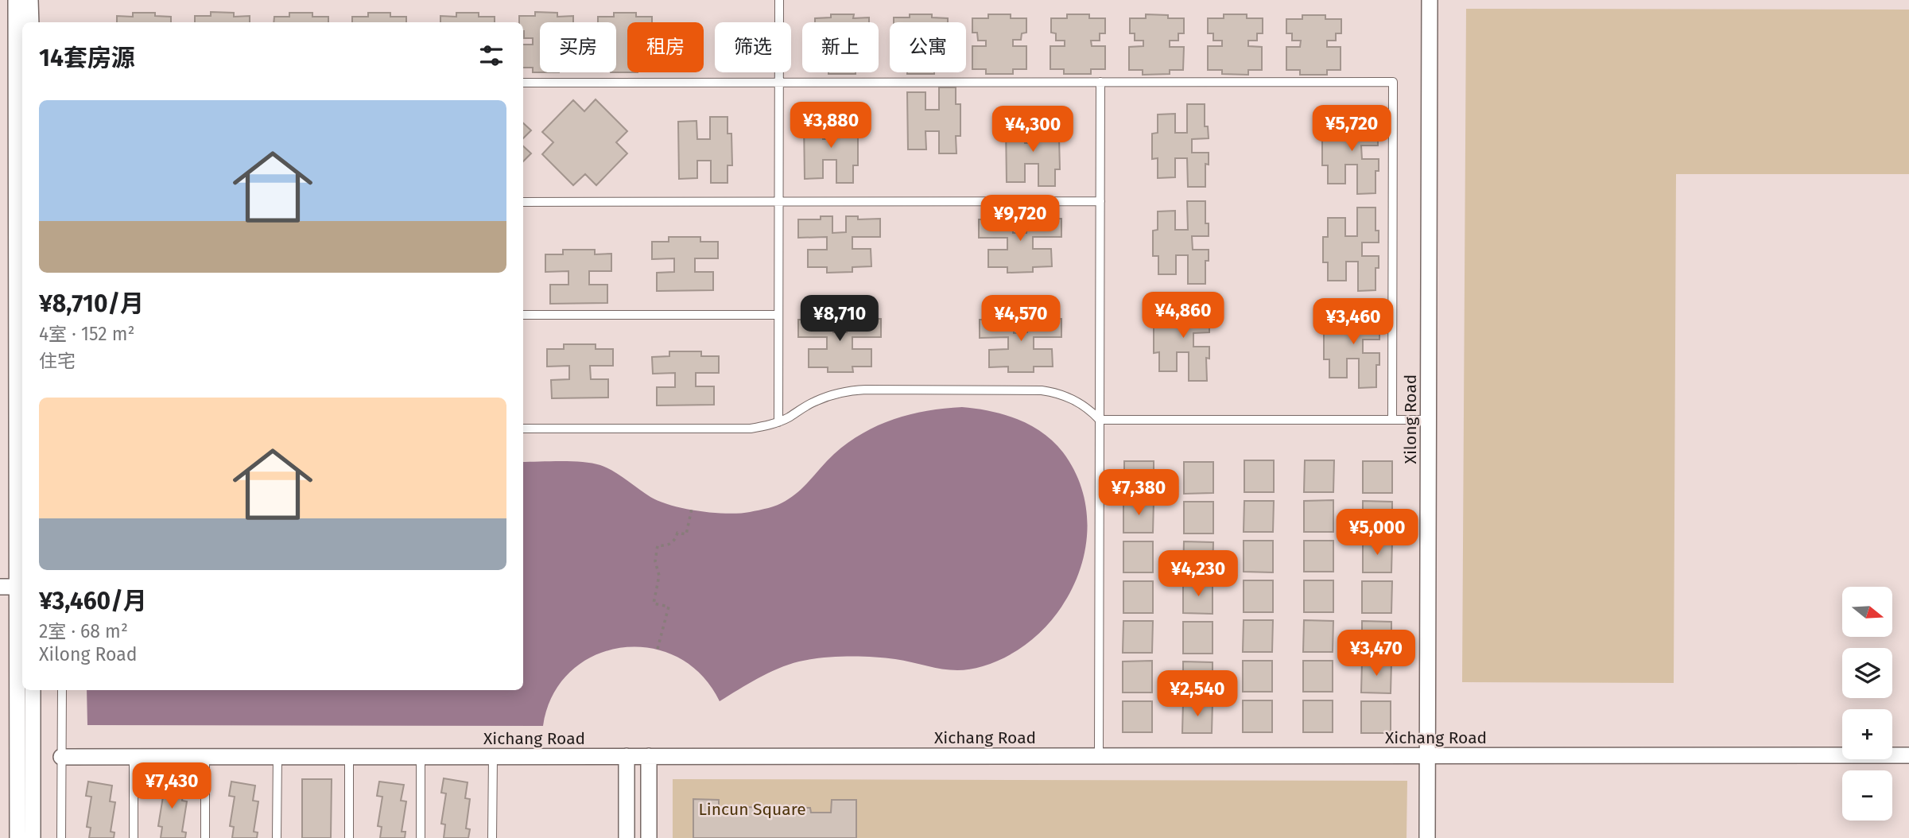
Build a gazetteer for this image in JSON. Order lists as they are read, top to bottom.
{
  "streets": {
    "street": ["Xilong Road", "Xichang Road"]
  },
  "crossings": [
    ["Xilong Road", "Xichang Road"]
  ],
  "parks": ["Lincun Square"],
  "north": "right",
  "page": {
    "chip": [
      "买房",
      "租房",
      "筛选",
      "新上",
      "公寓"
    ],
    "heading": "14套房源",
    "list": [
      {
        "name": "¥8,710/月",
        "note": "4室 · 152 m² · 住宅"
      },
      {
        "name": "¥3,460/月",
        "note": "2室 · 68 m² · Xilong Road"
      }
    ],
    "price": [
      "¥3,880",
      "¥5,720",
      "¥4,300",
      "¥9,720",
      "¥4,860",
      "¥8,710",
      "¥4,570",
      "¥3,460",
      "¥7,380",
      "¥5,000",
      "¥4,230",
      "¥3,470",
      "¥2,540",
      "¥7,430"
    ],
    "map_buttons": ["+", "−"]
  }
}
